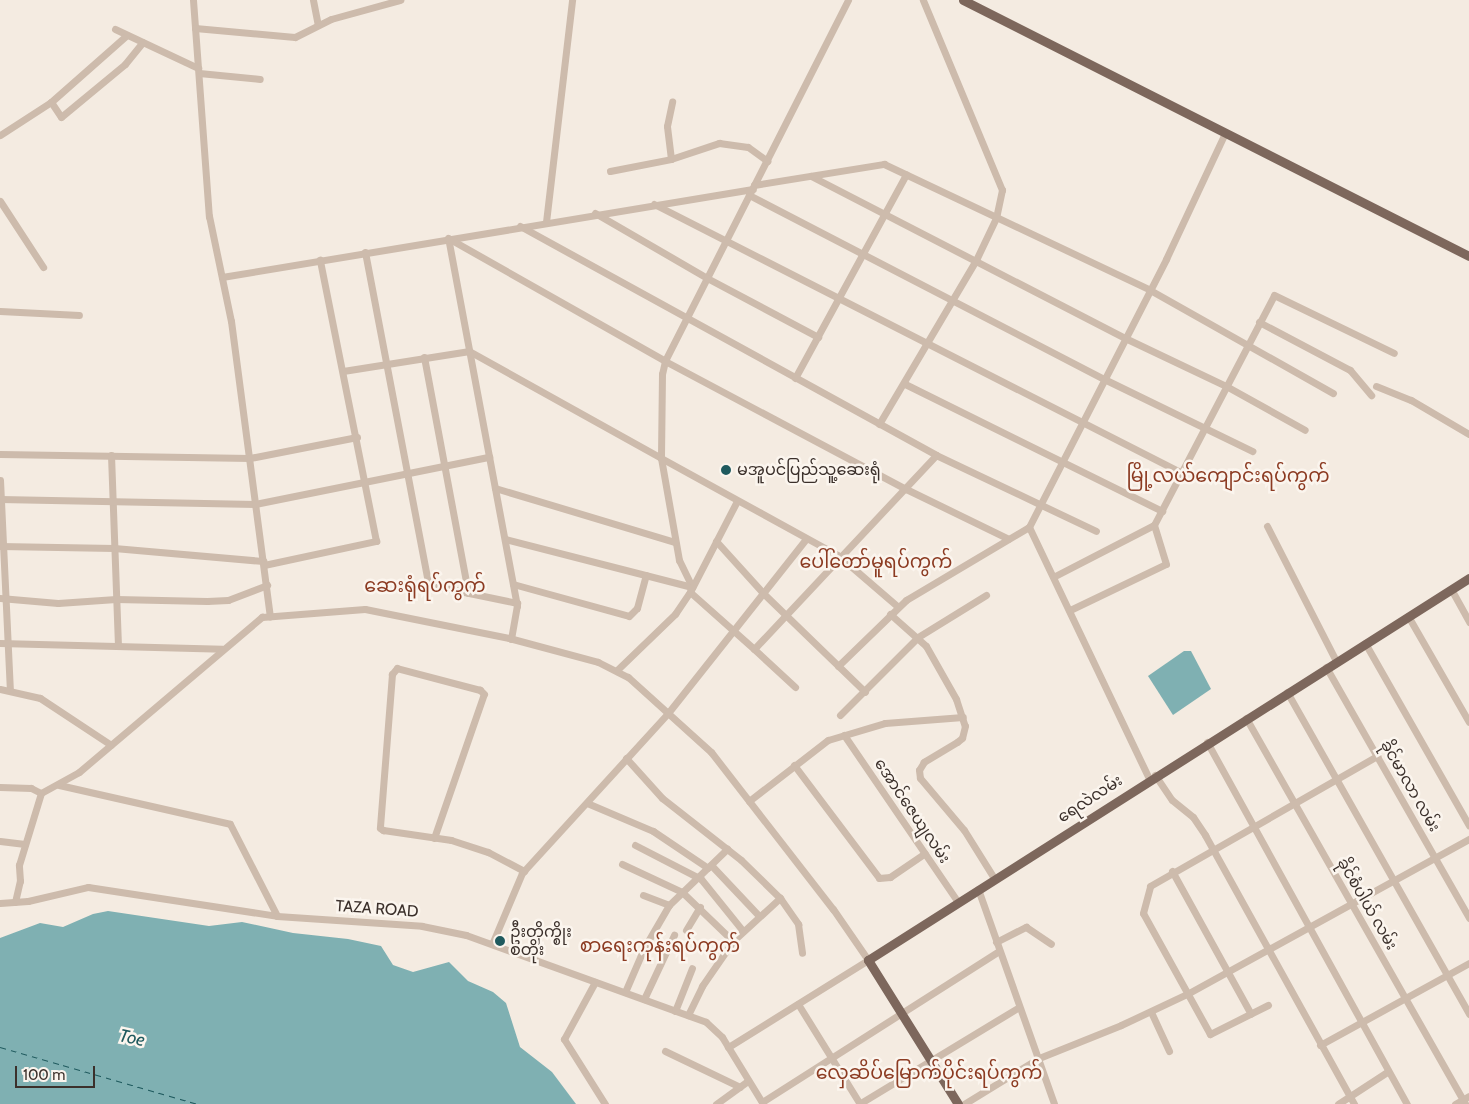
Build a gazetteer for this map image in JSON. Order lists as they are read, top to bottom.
{
  "streets": {
    "main road": ["ရေလဲလမ်း"],
    "street": [
      "ခိုင်မာလာ လမ်း",
      "အောင်ဇေယျလမ်း",
      "ခိုင်စံပါယ် လမ်း",
      "TAZA ROAD"
    ]
  },
  "crossings": [
    ["ခိုင်မာလာ လမ်း", "ရေလဲလမ်း"],
    ["ရေလဲလမ်း", "အောင်ဇေယျလမ်း"],
    ["ရေလဲလမ်း", "ခိုင်စံပါယ် လမ်း"],
    ["ရေလဲလမ်း", "TAZA ROAD"]
  ],
  "districts": [
    "မြို့လယ်ကျောင်းရပ်ကွက်",
    "ပေါ်တော်မူရပ်ကွက်",
    "ဆေးရုံရပ်ကွက်",
    "စာရေးကုန်းရပ်ကွက်",
    "လှေဆိပ်မြောက်ပိုင်းရပ်ကွက်"
  ],
  "water": ["Toe"],
  "places": ["မအူပင်ပြည်သူ့ဆေးရုံ", "ဦးတိုက္စိုး စတိုး"],
  "scale_bar": "100 m"
}
